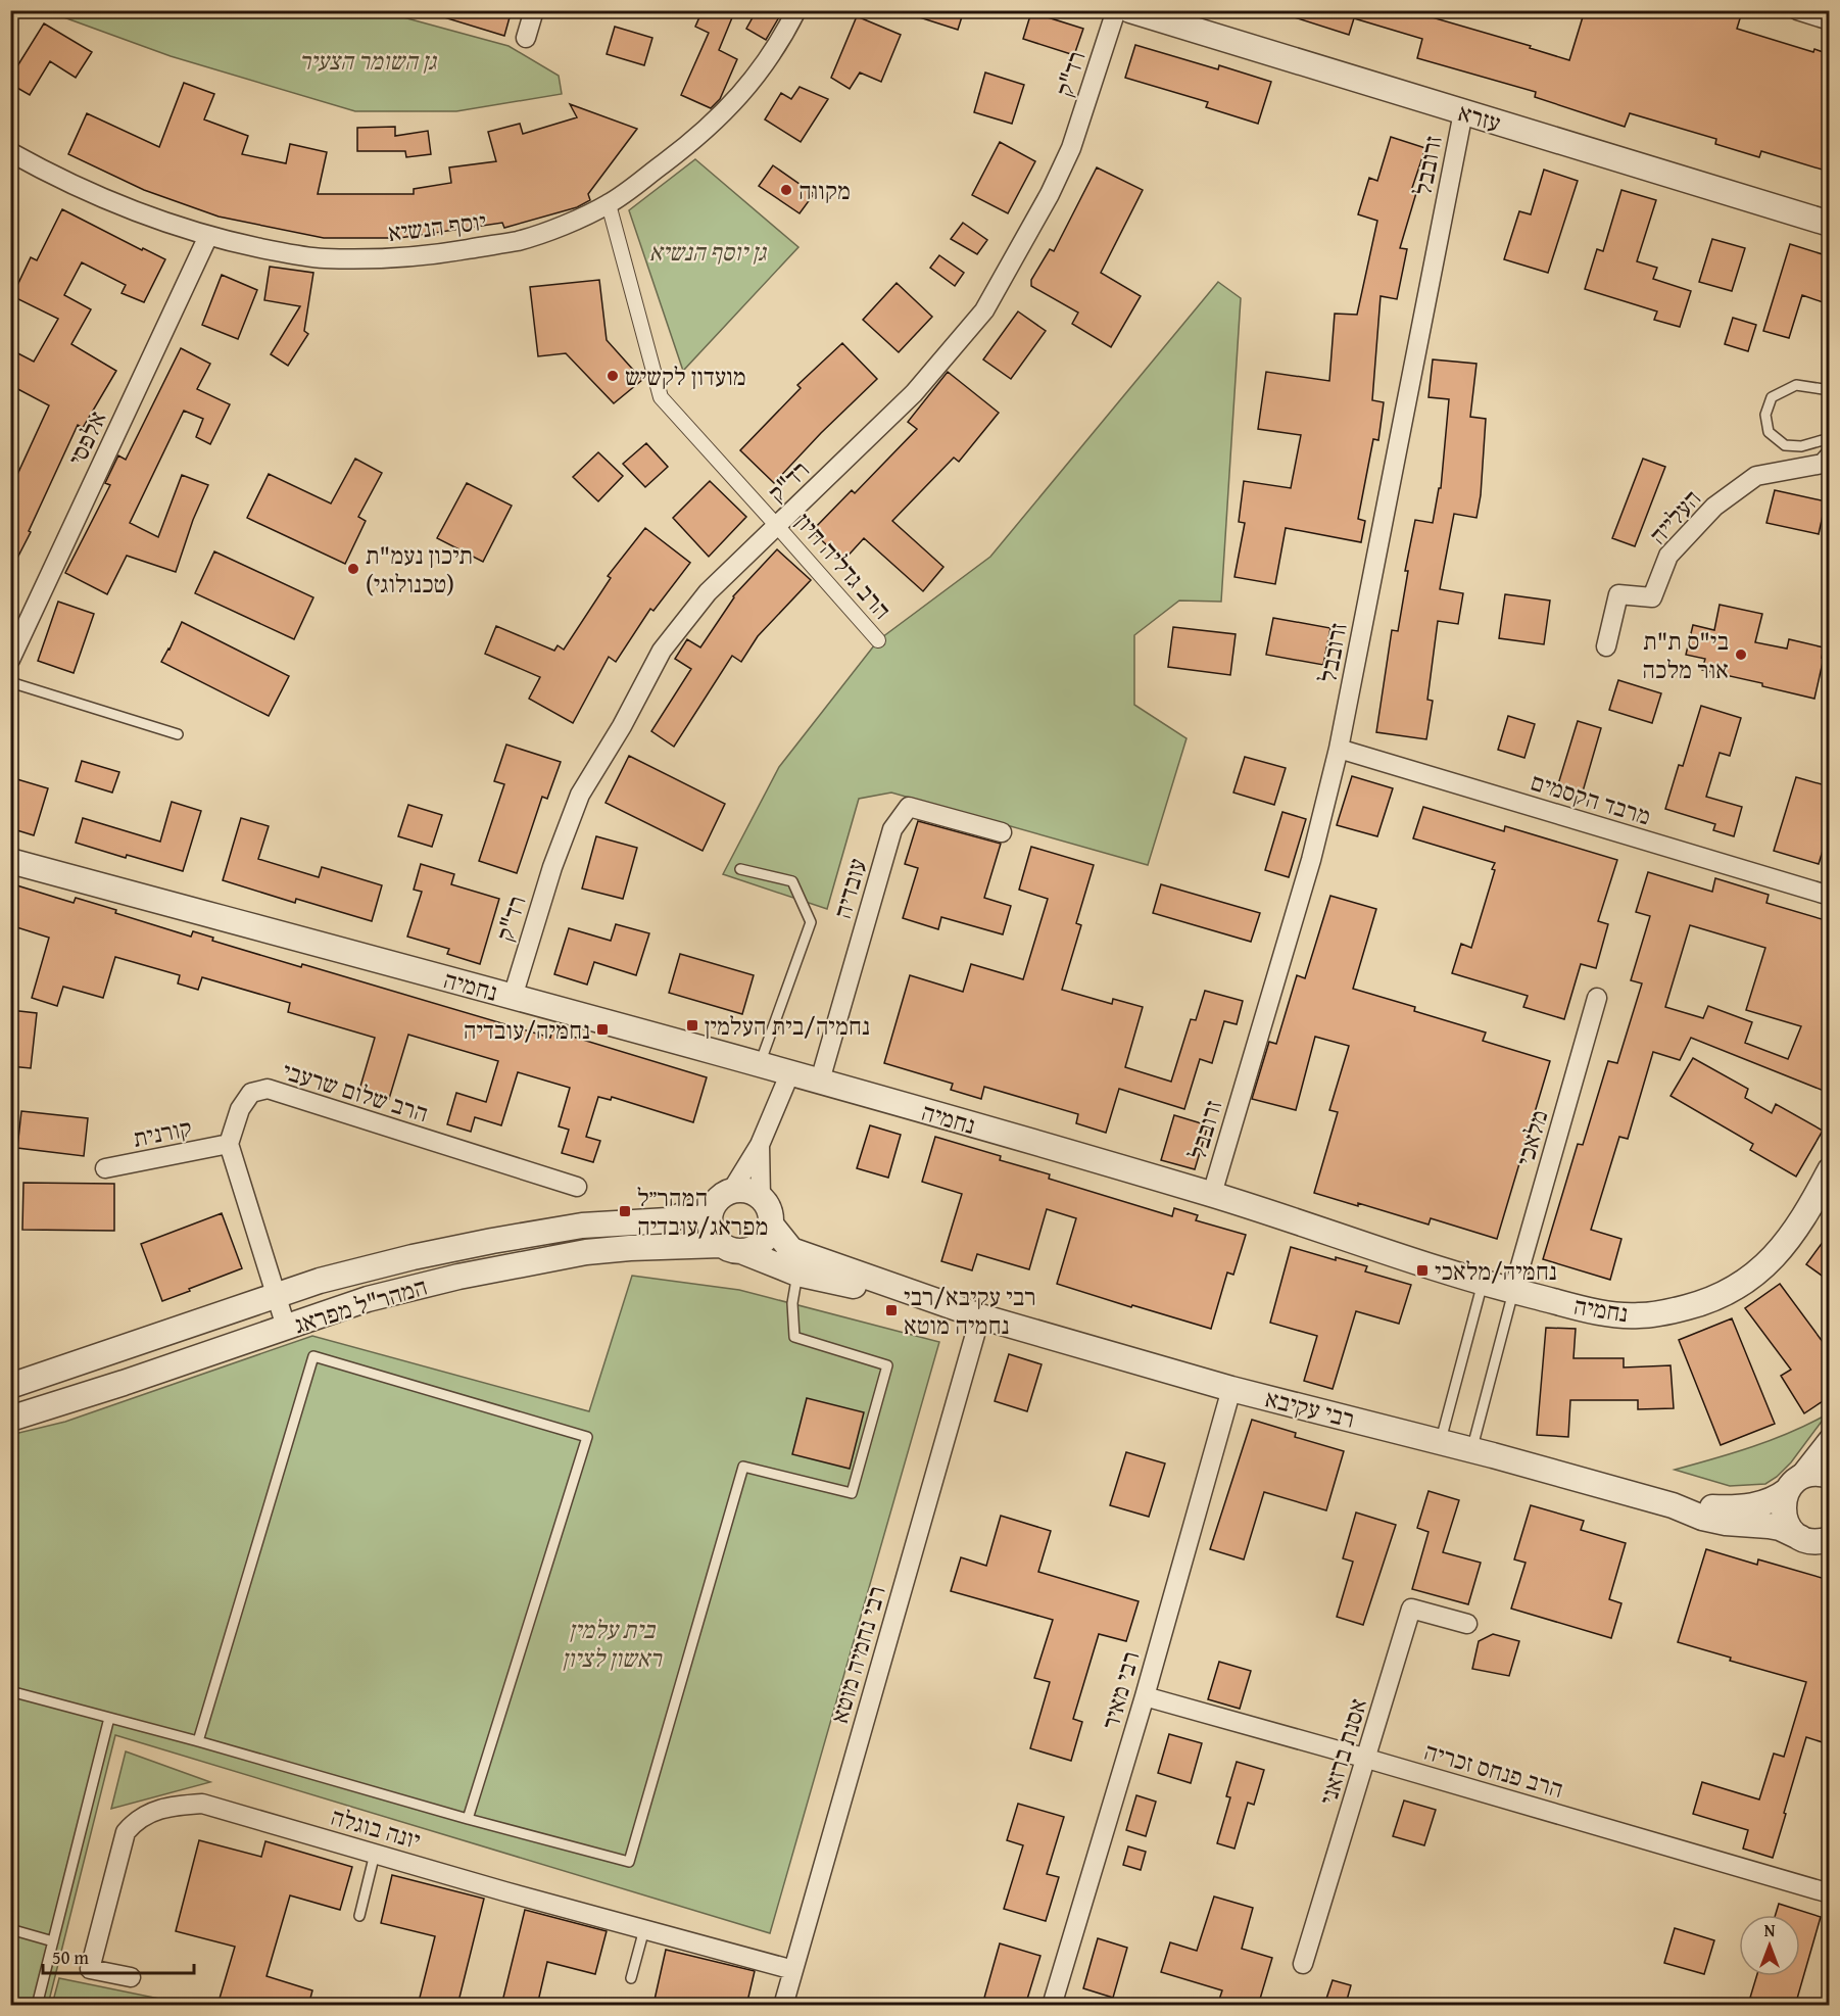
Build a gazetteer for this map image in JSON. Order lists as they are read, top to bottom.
{
  "streets": {
    "street": [
      "רד\"ק",
      "עזרא",
      "זרובבל",
      "יוסף הנשיא",
      "אלפסי",
      "העלייה",
      "הרב גדליה חיון",
      "מרבד הקסמים",
      "עובדיה",
      "נחמיה",
      "הרב שלום שרעבי",
      "קורנית",
      "מלאכי",
      "המהר\"ל מפראג",
      "רבי עקיבא",
      "רבי נחמיה מוטא",
      "רבי מאיר",
      "אסנת ברזאני",
      "הרב פנחס זכריה",
      "יונה בוגלה"
    ]
  },
  "crossings": [
    ["רד\"ק", "הרב גדליה חיון"],
    ["רד\"ק", "נחמיה"],
    ["עזרא", "זרובבל"],
    ["זרובבל", "מרבד הקסמים"],
    ["זרובבל", "נחמיה"],
    ["יוסף הנשיא", "אלפסי"],
    ["יוסף הנשיא", "הרב גדליה חיון"],
    ["עובדיה", "נחמיה"],
    ["נחמיה", "מלאכי"],
    ["הרב שלום שרעבי", "קורנית"],
    ["המהר\"ל מפראג", "רבי עקיבא"],
    ["רבי עקיבא", "רבי נחמיה מוטא"],
    ["רבי עקיבא", "רבי מאיר"],
    ["רבי נחמיה מוטא", "יונה בוגלה"],
    ["רבי מאיר", "הרב פנחס זכריה"],
    ["אסנת ברזאני", "הרב פנחס זכריה"]
  ],
  "parks": ["גן השומר הצעיר", "גן יוסף הנשיא", "בית עלמין ראשון לציון"],
  "places": {
    "other": [
      "מקווה",
      "מועדון לקשיש",
      "תיכון נעמ\"ת (טכנולוגי)",
      "בי\"ס ת\"ת אור מלכה"
    ],
    "transit": [
      "נחמיה/בית העלמין",
      "נחמיה/עובדיה",
      "המהר״ל מפראג/עובדיה",
      "נחמיה/מלאכי",
      "רבי עקיבא/רבי נחמיה מוטא"
    ]
  },
  "scale_bar": "50 m",
  "north": "top"
}
